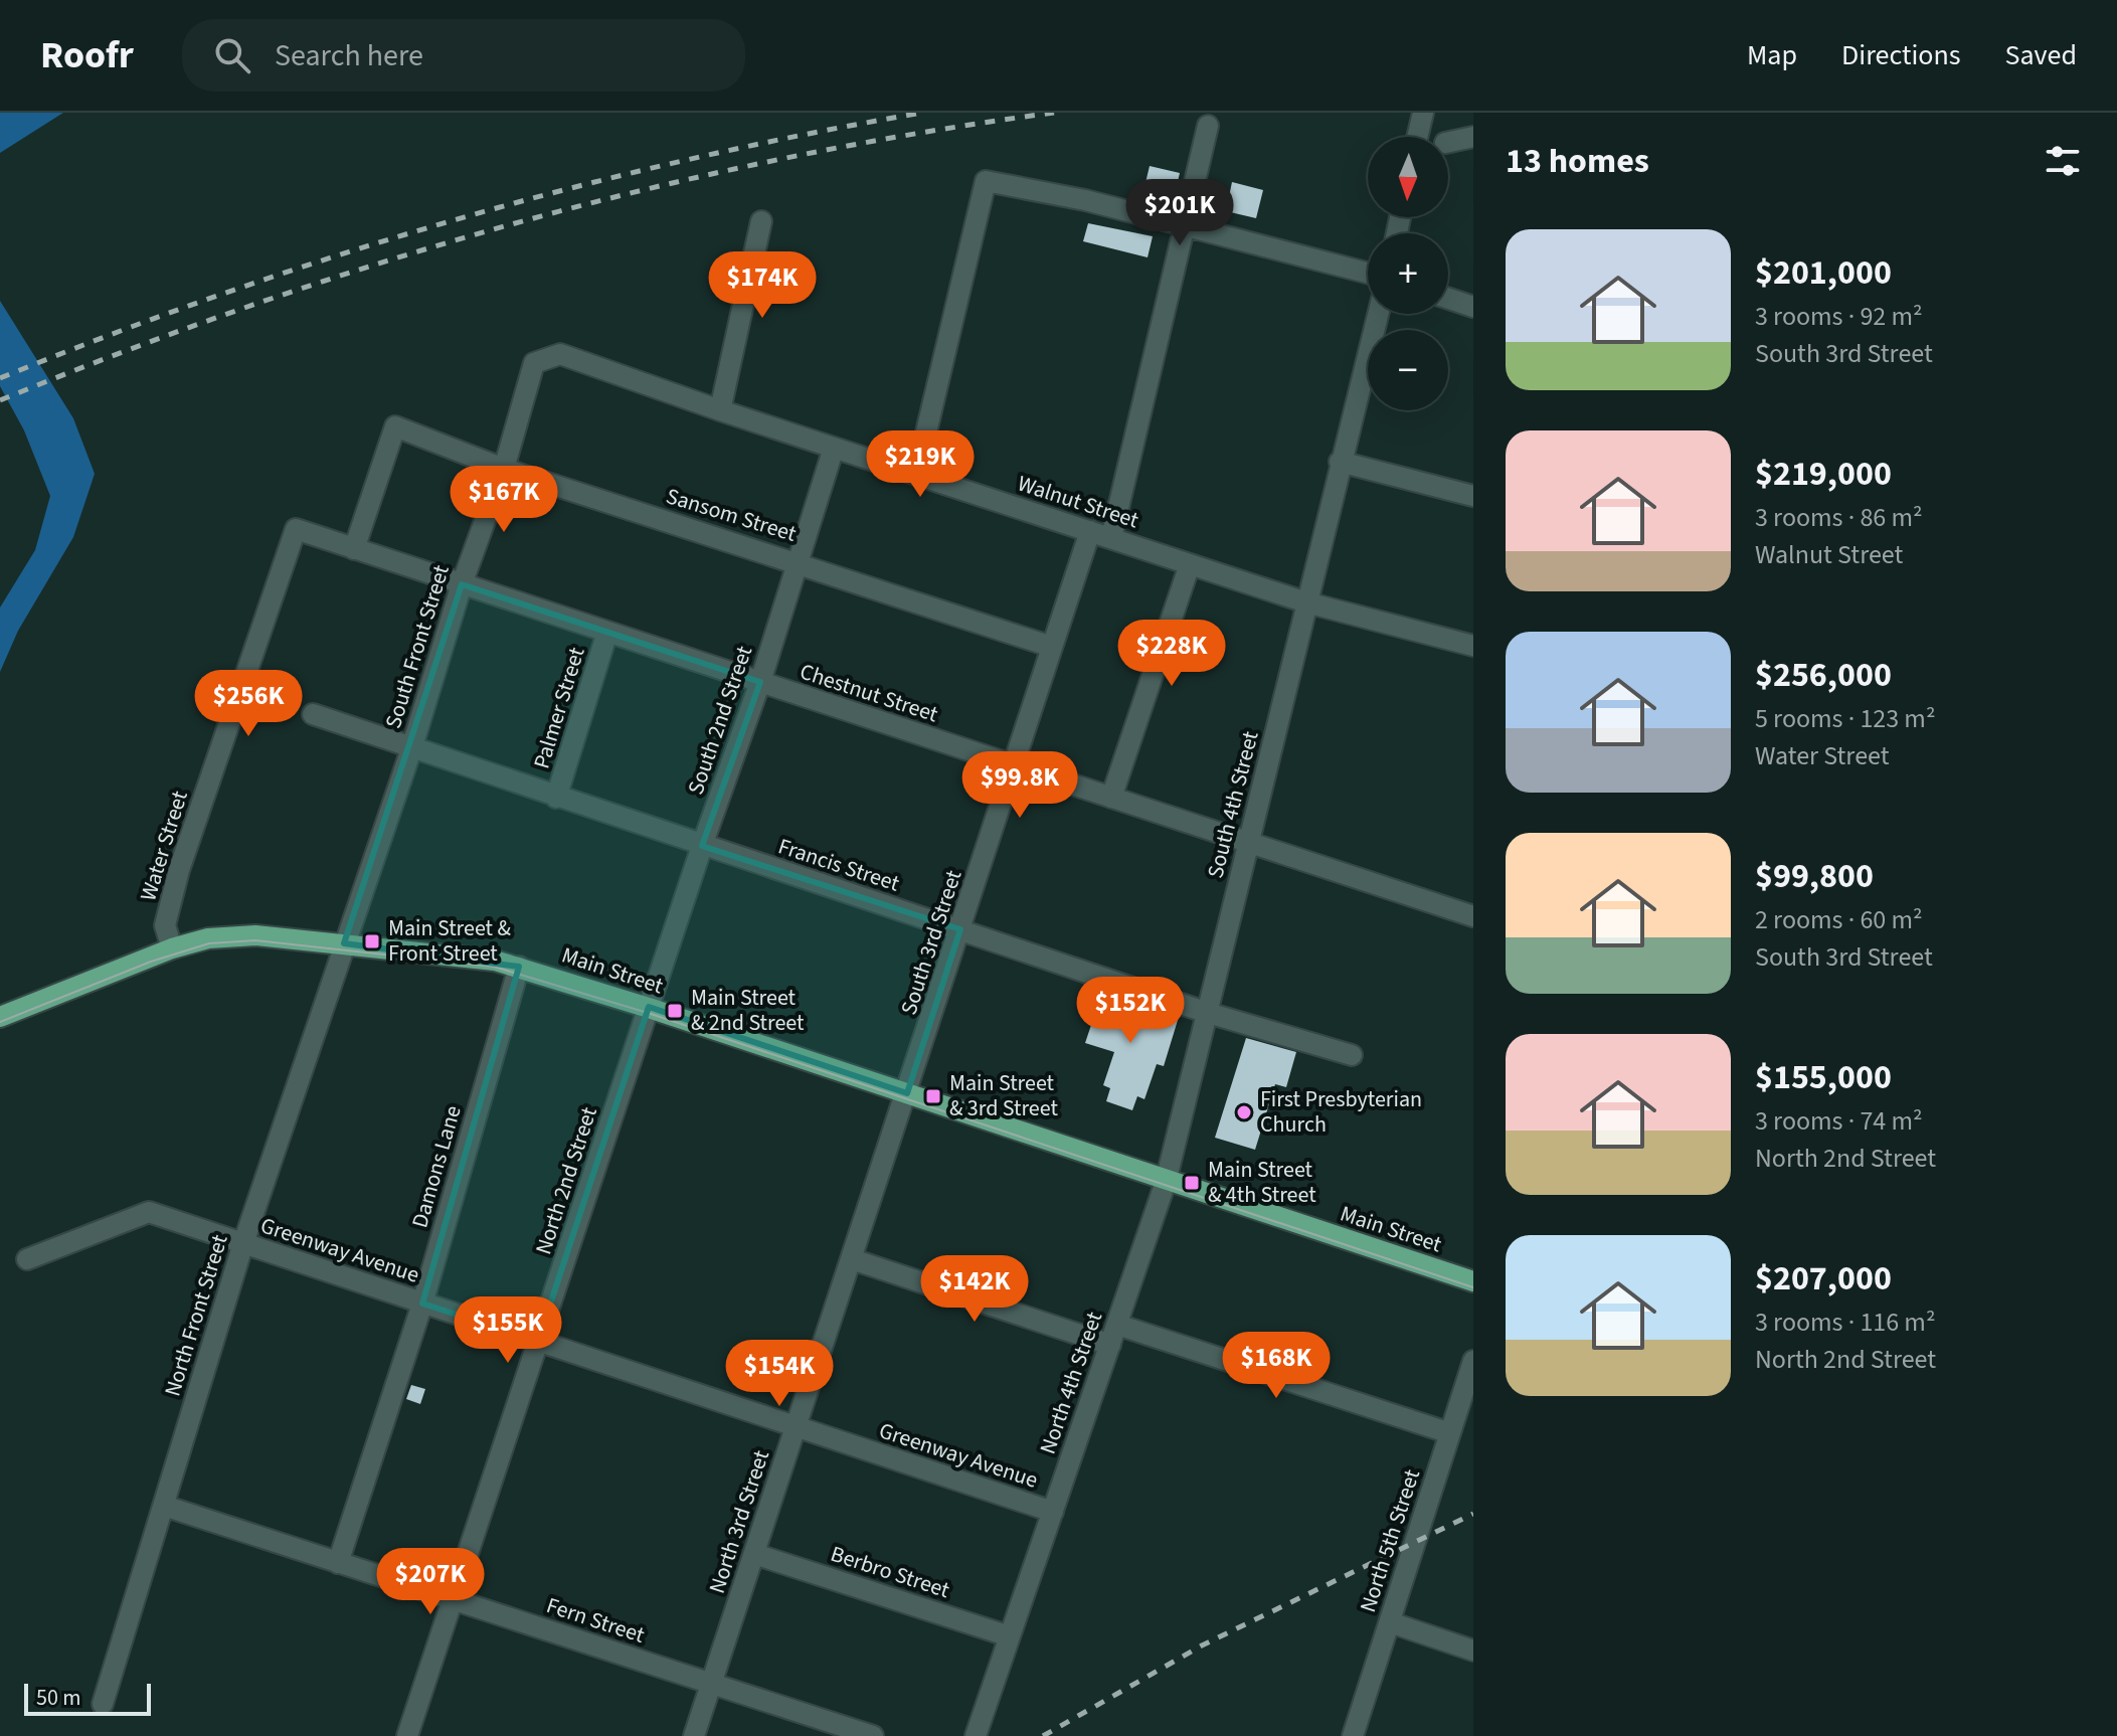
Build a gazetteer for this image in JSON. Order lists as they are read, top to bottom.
{
  "streets": {
    "main road": ["Main Street"],
    "street": [
      "Walnut Street",
      "Sansom Street",
      "South Front Street",
      "Chestnut Street",
      "Palmer Street",
      "South 2nd Street",
      "South 4th Street",
      "Water Street",
      "Francis Street",
      "South 3rd Street",
      "Damons Lane",
      "North 2nd Street",
      "Greenway Avenue",
      "North Front Street",
      "North 4th Street",
      "North 3rd Street",
      "North 5th Street",
      "Berbro Street",
      "Fern Street"
    ]
  },
  "crossings": [
    ["Walnut Street", "South Front Street"],
    ["Walnut Street", "South 2nd Street"],
    ["Walnut Street", "South 4th Street"],
    ["Walnut Street", "South 3rd Street"],
    ["Sansom Street", "South Front Street"],
    ["Sansom Street", "Chestnut Street"],
    ["Sansom Street", "South 2nd Street"],
    ["Sansom Street", "South 3rd Street"],
    ["South Front Street", "Chestnut Street"],
    ["South Front Street", "Francis Street"],
    ["South Front Street", "Main Street"],
    ["South Front Street", "North Front Street"],
    ["Chestnut Street", "Palmer Street"],
    ["Chestnut Street", "South 2nd Street"],
    ["Chestnut Street", "South 4th Street"],
    ["Chestnut Street", "Water Street"],
    ["Chestnut Street", "South 3rd Street"],
    ["Palmer Street", "Francis Street"],
    ["South 2nd Street", "Francis Street"],
    ["South 2nd Street", "Main Street"],
    ["South 2nd Street", "North 2nd Street"],
    ["South 4th Street", "Francis Street"],
    ["South 4th Street", "Main Street"],
    ["South 4th Street", "North 4th Street"],
    ["Water Street", "Main Street"],
    ["Francis Street", "South 3rd Street"],
    ["South 3rd Street", "Main Street"],
    ["South 3rd Street", "North 3rd Street"],
    ["Main Street", "Damons Lane"],
    ["Main Street", "North 2nd Street"],
    ["Main Street", "North Front Street"],
    ["Main Street", "North 4th Street"],
    ["Main Street", "North 3rd Street"],
    ["Damons Lane", "Greenway Avenue"],
    ["Damons Lane", "Fern Street"],
    ["North 2nd Street", "Greenway Avenue"],
    ["North 2nd Street", "Fern Street"],
    ["Greenway Avenue", "North Front Street"],
    ["Greenway Avenue", "North 4th Street"],
    ["Greenway Avenue", "North 3rd Street"],
    ["North Front Street", "Fern Street"],
    ["North 4th Street", "Berbro Street"],
    ["North 3rd Street", "Berbro Street"],
    ["North 3rd Street", "Fern Street"]
  ],
  "places": {
    "transit": [
      "Main Street & Front Street",
      "Main Street & 2nd Street",
      "Main Street & 3rd Street",
      "Main Street & 4th Street"
    ],
    "other": ["First Presbyterian Church"]
  },
  "scale_bar": "50 m",
  "north": "bottom",
  "page": {
    "header": "Roofr",
    "search": "Search here",
    "nav": ["Map", "Directions", "Saved"],
    "heading": "13 homes",
    "map_buttons": ["+", "−"],
    "price": [
      "$201K",
      "$174K",
      "$219K",
      "$167K",
      "$228K",
      "$256K",
      "$99.8K",
      "$152K",
      "$142K",
      "$155K",
      "$168K",
      "$154K",
      "$207K"
    ],
    "list": [
      {
        "name": "$201,000",
        "note": "3 rooms · 92 m² · South 3rd Street"
      },
      {
        "name": "$219,000",
        "note": "3 rooms · 86 m² · Walnut Street"
      },
      {
        "name": "$256,000",
        "note": "5 rooms · 123 m² · Water Street"
      },
      {
        "name": "$99,800",
        "note": "2 rooms · 60 m² · South 3rd Street"
      },
      {
        "name": "$155,000",
        "note": "3 rooms · 74 m² · North 2nd Street"
      },
      {
        "name": "$207,000",
        "note": "3 rooms · 116 m² · North 2nd Street"
      }
    ],
    "scale": "50 m"
  }
}
